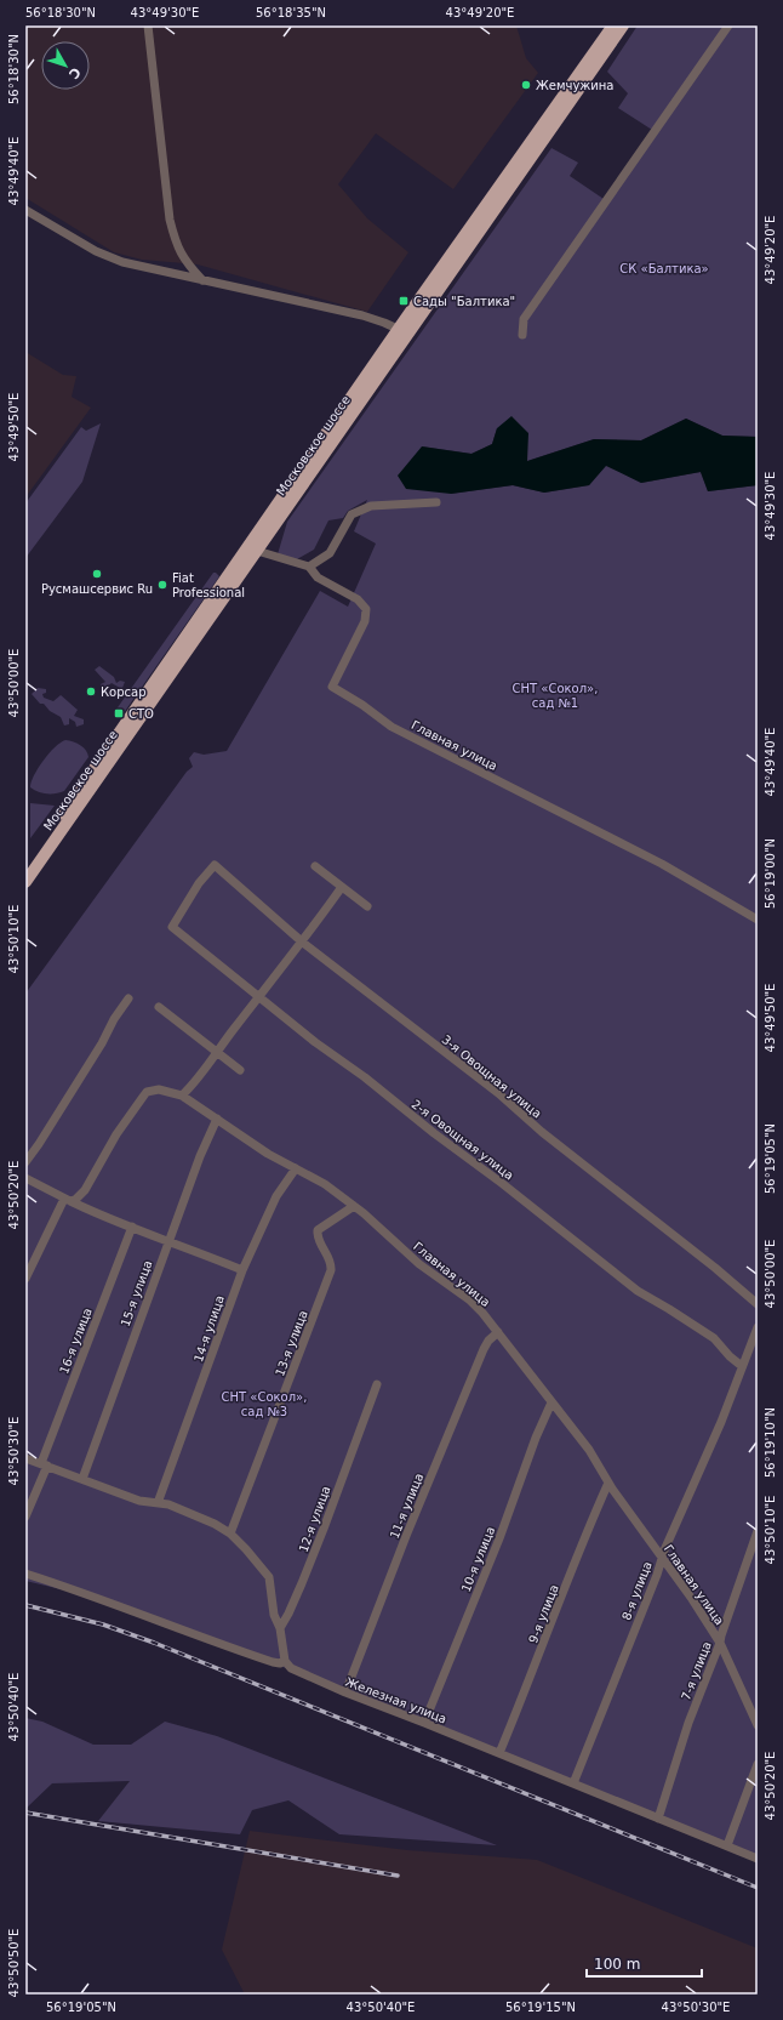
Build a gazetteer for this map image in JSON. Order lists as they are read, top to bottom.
{
  "streets": {
    "main road": ["Московское шоссе"],
    "street": [
      "Главная улица",
      "3-я Овощная улица",
      "2-я Овощная улица",
      "15-я улица",
      "14-я улица",
      "16-я улица",
      "13-я улица",
      "11-я улица",
      "12-я улица",
      "10-я улица",
      "8-я улица",
      "9-я улица",
      "7-я улица",
      "Железная улица"
    ]
  },
  "crossings": [
    ["Московское шоссе", "Главная улица"],
    ["Главная улица", "15-я улица"],
    ["Главная улица", "14-я улица"],
    ["Главная улица", "13-я улица"],
    ["Главная улица", "11-я улица"],
    ["Главная улица", "10-я улица"],
    ["Главная улица", "8-я улица"],
    ["Главная улица", "9-я улица"],
    ["Главная улица", "7-я улица"],
    ["3-я Овощная улица", "2-я Овощная улица"],
    ["2-я Овощная улица", "8-я улица"],
    ["11-я улица", "Железная улица"],
    ["10-я улица", "Железная улица"],
    ["8-я улица", "Железная улица"],
    ["9-я улица", "Железная улица"],
    ["7-я улица", "Железная улица"]
  ],
  "parks": ["СК «Балтика»", "СНТ «Сокол», сад №1", "СНТ «Сокол», сад №3"],
  "places": {
    "other": [
      "Жемчужина",
      "Русмашсервис Ru",
      "Fiat Professional",
      "Корсар"
    ],
    "transit": ["Сады \"Балтика\"", "СТО"]
  },
  "scale_bar": "100 m",
  "north": "bottom right",
  "coordinates": [
    "56°18'30\"N",
    "43°49'30\"E",
    "56°18'35\"N",
    "43°49'20\"E",
    "43°49'40\"E",
    "43°49'50\"E",
    "43°50'00\"E",
    "56°19'00\"N",
    "43°50'10\"E",
    "56°19'05\"N",
    "43°50'20\"E",
    "56°19'10\"N",
    "43°50'30\"E",
    "43°50'40\"E",
    "43°50'50\"E",
    "56°19'15\"N"
  ]
}
